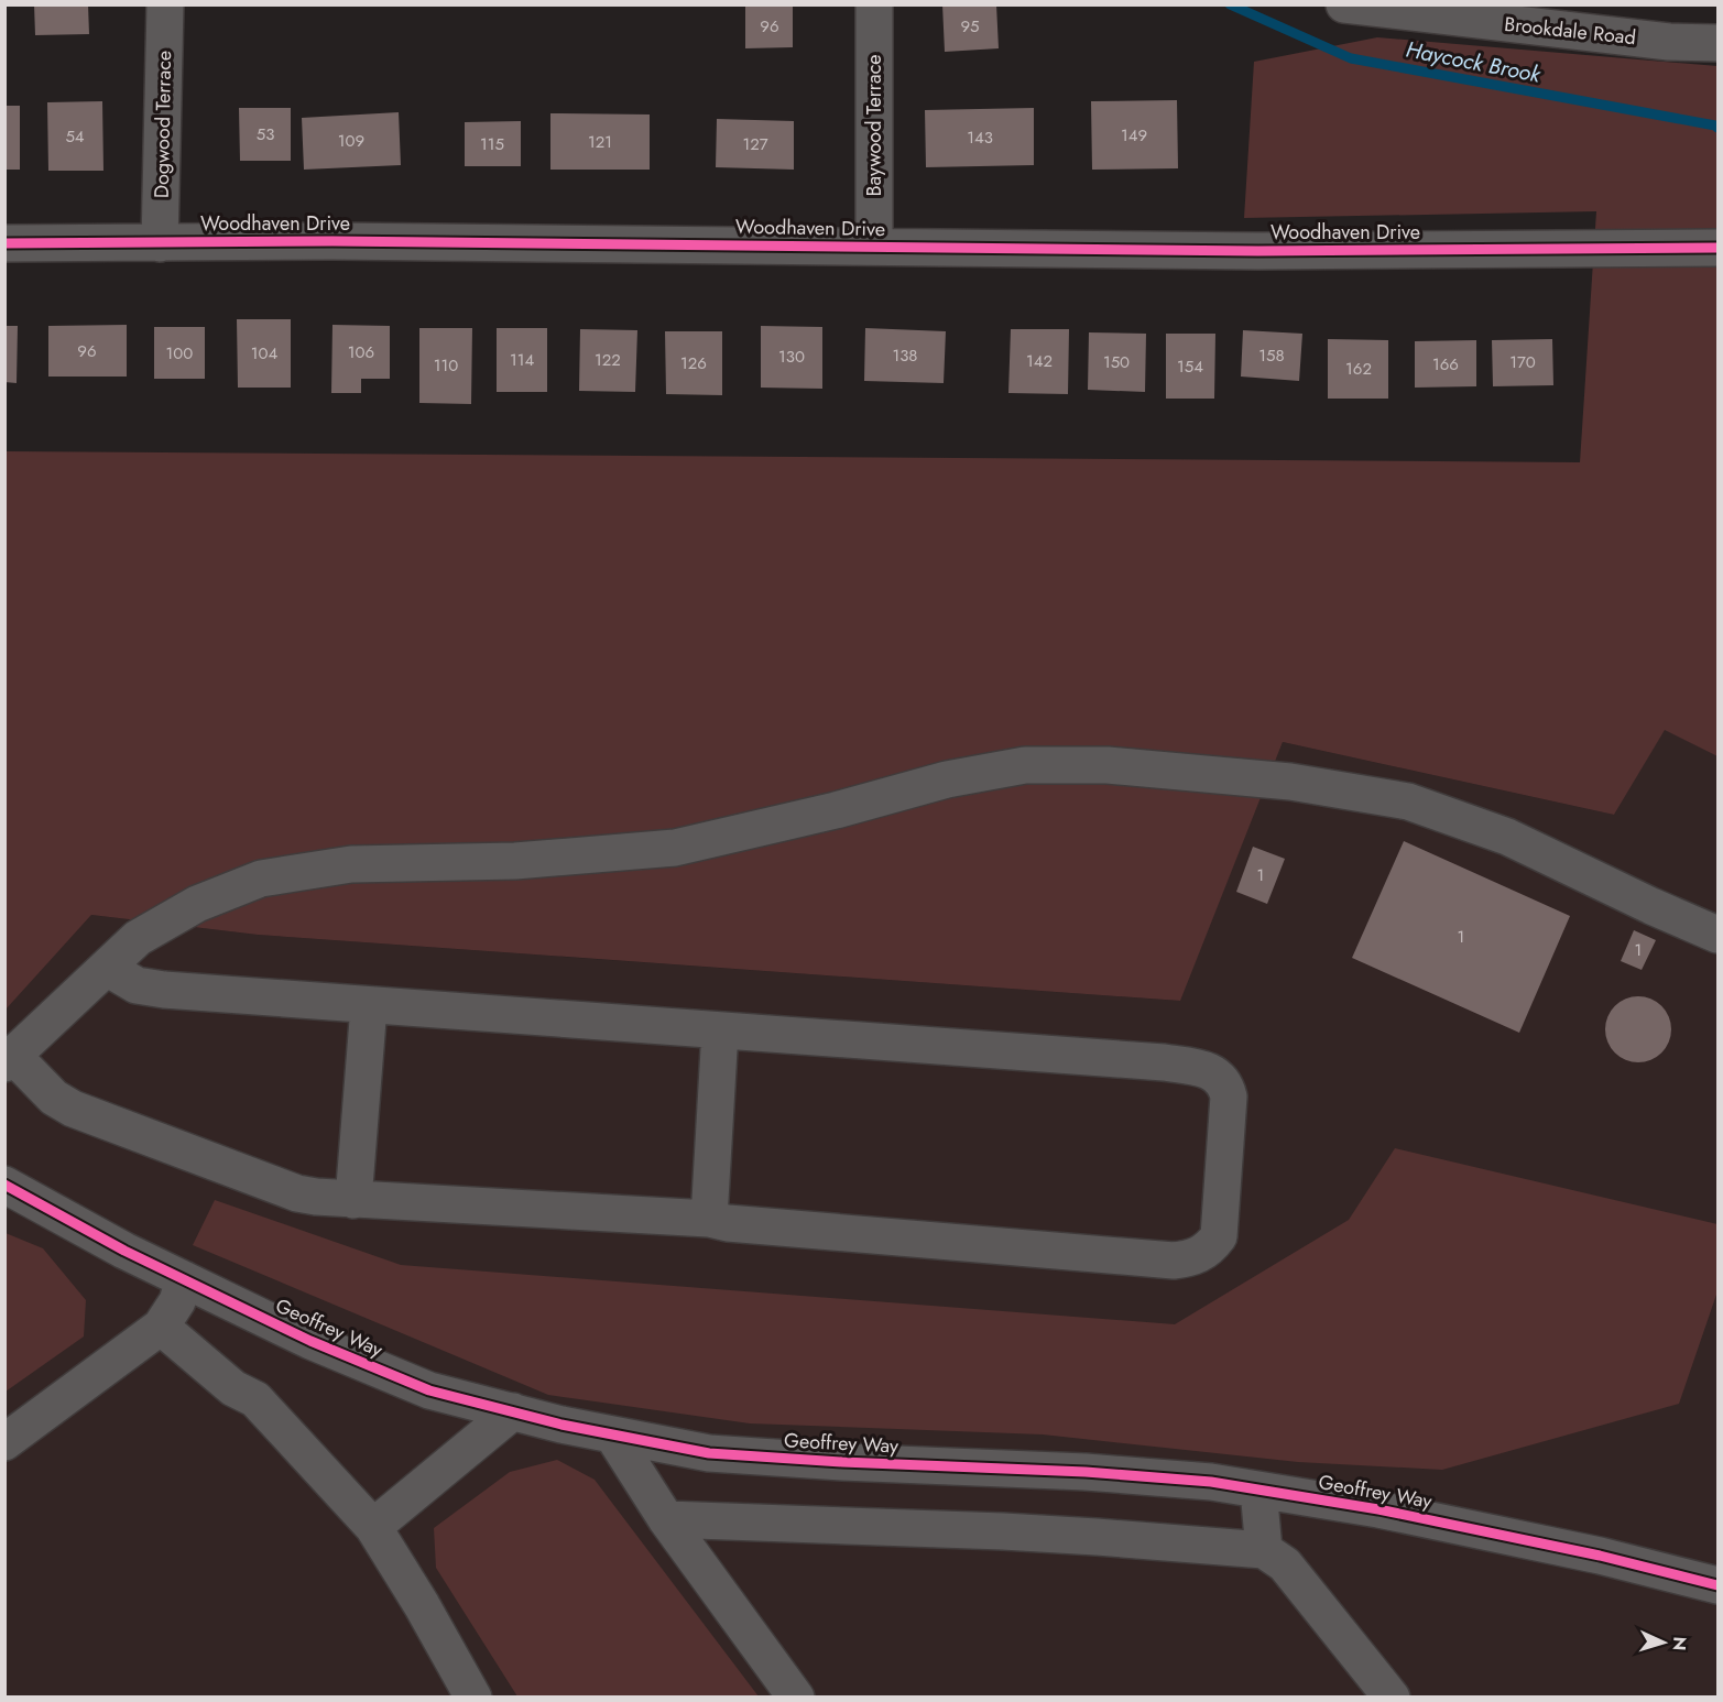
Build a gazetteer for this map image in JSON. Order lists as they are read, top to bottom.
{
  "streets": {
    "street": [
      "Brookdale Road",
      "Dogwood Terrace",
      "Baywood Terrace",
      "Woodhaven Drive",
      "Geoffrey Way"
    ]
  },
  "crossings": [
    ["Dogwood Terrace", "Woodhaven Drive"],
    ["Baywood Terrace", "Woodhaven Drive"]
  ],
  "water": ["Haycock Brook"],
  "house_numbers": [
    "96",
    "95",
    "53",
    "149",
    "54",
    "143",
    "109",
    "121",
    "115",
    "127",
    "96",
    "106",
    "100",
    "104",
    "138",
    "158",
    "130",
    "114",
    "122",
    "142",
    "150",
    "170",
    "126",
    "166",
    "110",
    "154",
    "162",
    "1",
    "1",
    "1"
  ],
  "north": "right"
}
